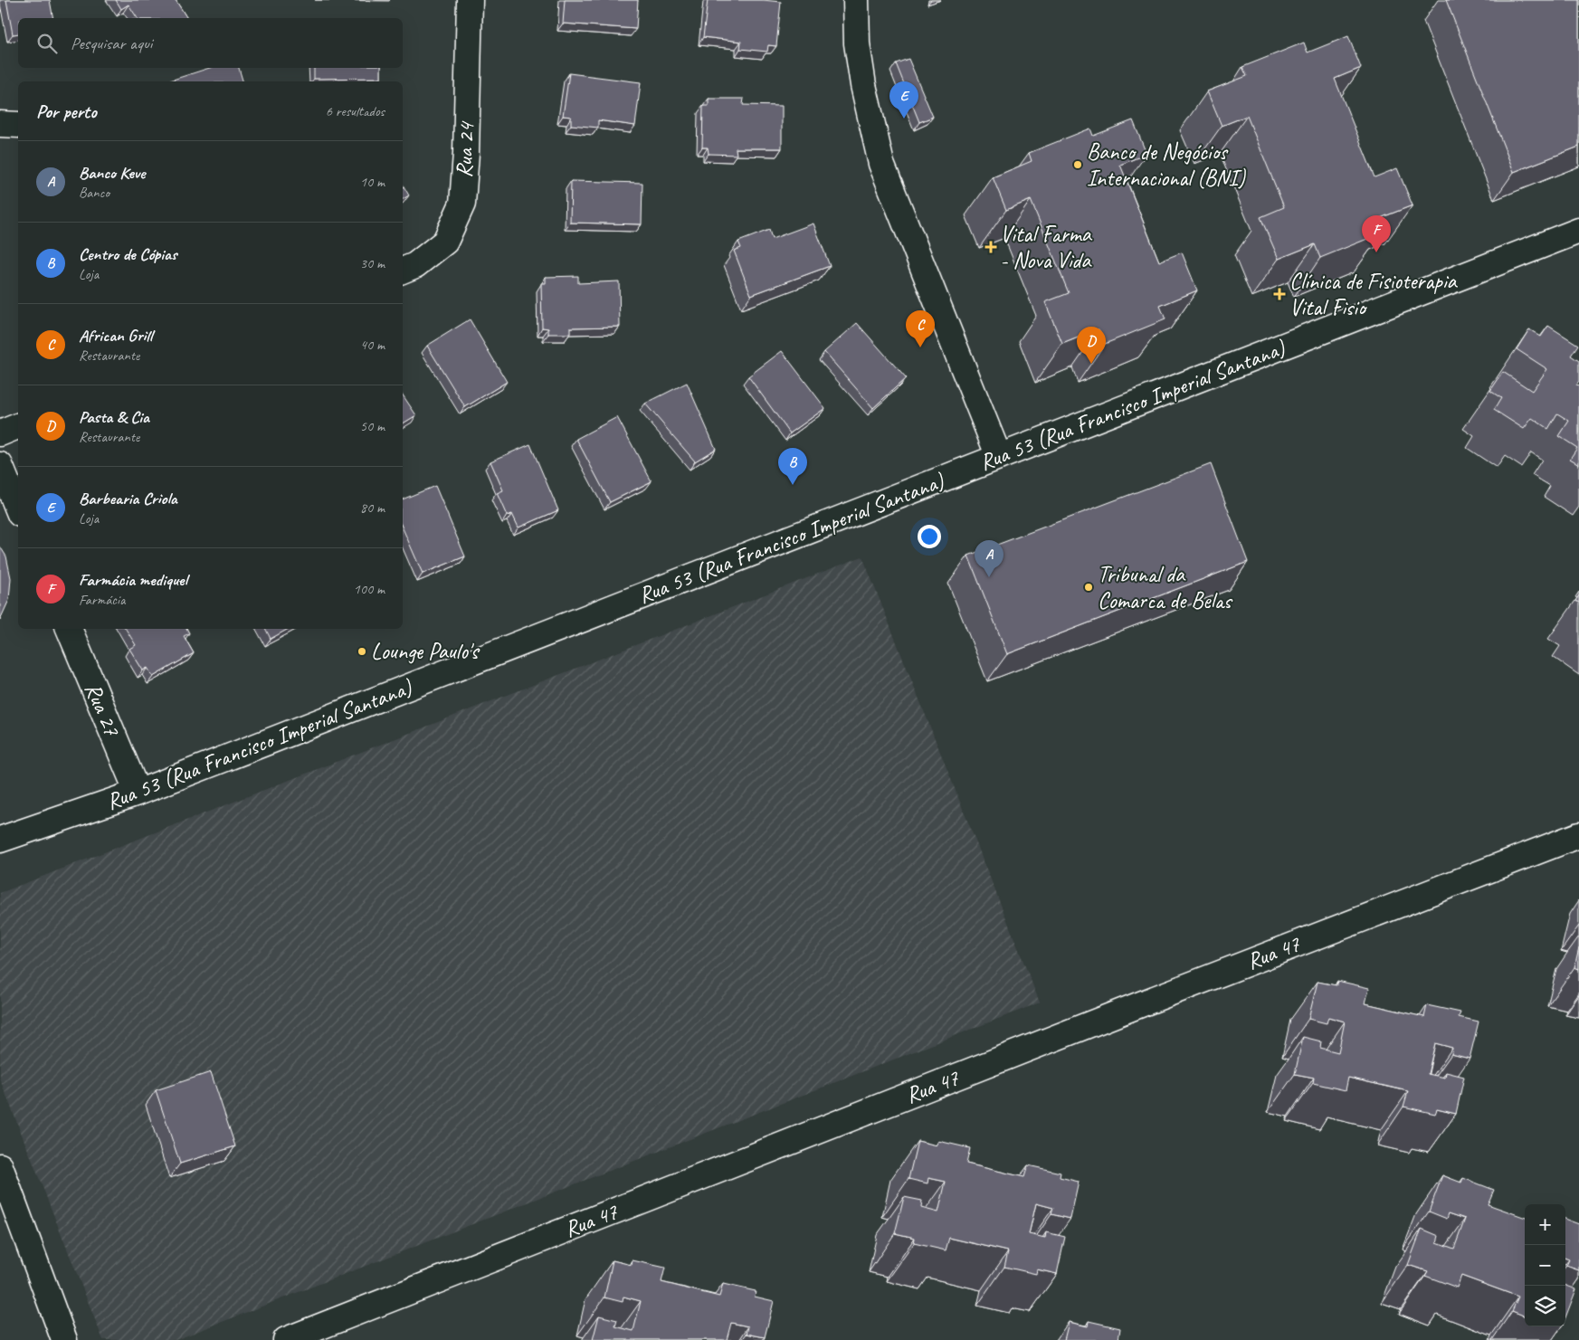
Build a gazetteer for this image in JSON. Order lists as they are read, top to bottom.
{
  "streets": {
    "street": [
      "Rua 24",
      "Rua 53 (Rua Francisco Imperial Santana)",
      "Rua 27",
      "Rua 47"
    ]
  },
  "crossings": [
    ["Rua 53 (Rua Francisco Imperial Santana)", "Rua 27"]
  ],
  "places": {
    "other": ["Banco de Negócios Internacional (BNI)", "Tribunal da Comarca de Belas", "Lounge Paulo's"],
    "health": ["Vital Farma - Nova Vida", "Clínica de Fisioterapia Vital Fisio"]
  },
  "page": {
    "search": "Pesquisar aqui",
    "pins": [
      "E",
      "F",
      "C",
      "D",
      "B",
      "A"
    ],
    "heading": ["Por perto", "6 resultados"],
    "list": [
      {
        "mark": "A",
        "name": "Banco Keve",
        "note": "Banco",
        "value": "10 m"
      },
      {
        "mark": "B",
        "name": "Centro de Cópias",
        "note": "Loja",
        "value": "30 m"
      },
      {
        "mark": "C",
        "name": "African Grill",
        "note": "Restaurante",
        "value": "40 m"
      },
      {
        "mark": "D",
        "name": "Pasta & Cia",
        "note": "Restaurante",
        "value": "50 m"
      },
      {
        "mark": "E",
        "name": "Barbearia Criola",
        "note": "Loja",
        "value": "80 m"
      },
      {
        "mark": "F",
        "name": "Farmácia mediquel",
        "note": "Farmácia",
        "value": "100 m"
      }
    ],
    "map_buttons": ["+", "−"]
  }
}
